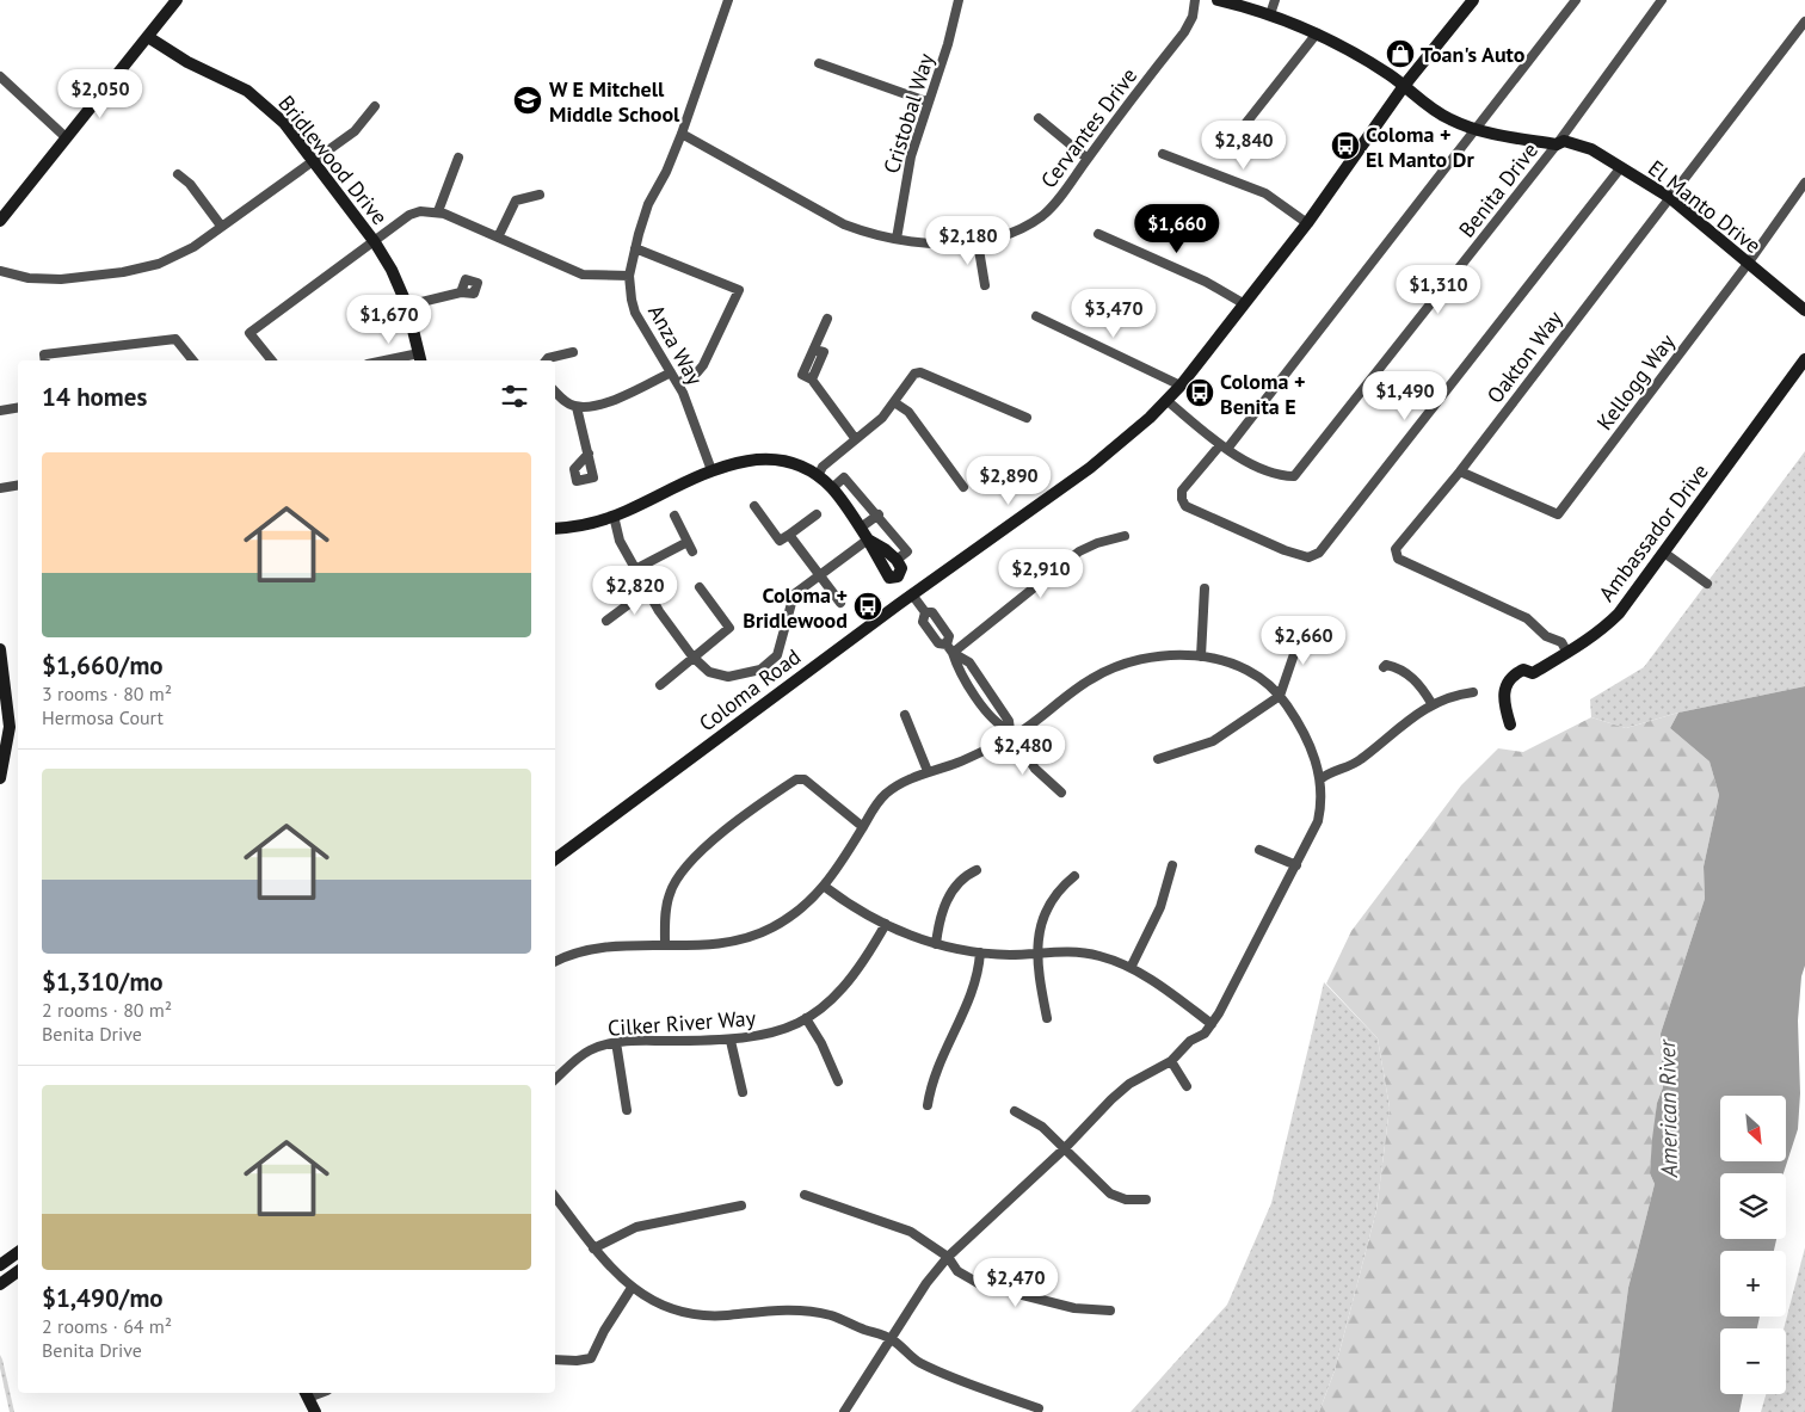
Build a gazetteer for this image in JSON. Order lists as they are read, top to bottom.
{
  "streets": {
    "street": [
      "Cristobal Way",
      "Cervantes Drive",
      "Bridlewood Drive",
      "Benita Drive",
      "El Manto Drive",
      "Anza Way",
      "Oakton Way",
      "Kellogg Way",
      "Ambassador Drive",
      "Coloma Road",
      "Cilker River Way"
    ]
  },
  "crossings": [
    ["Cristobal Way", "Cervantes Drive"],
    ["Cervantes Drive", "Anza Way"],
    ["Benita Drive", "El Manto Drive"],
    ["Benita Drive", "Coloma Road"],
    ["El Manto Drive", "Oakton Way"],
    ["El Manto Drive", "Kellogg Way"],
    ["El Manto Drive", "Coloma Road"],
    ["Oakton Way", "Kellogg Way"],
    ["Oakton Way", "Ambassador Drive"]
  ],
  "water": ["American River"],
  "places": {
    "shop": ["Toan's Auto"],
    "school or university": ["W E Mitchell Middle School"],
    "bus stop": ["Coloma + El Manto Dr", "Coloma + Benita E", "Coloma + Bridlewood"]
  },
  "north": "bottom right",
  "page": {
    "price": [
      "$2,050",
      "$2,840",
      "$1,660",
      "$2,180",
      "$1,310",
      "$3,470",
      "$1,670",
      "$1,490",
      "$2,890",
      "$2,910",
      "$2,820",
      "$2,660",
      "$2,480",
      "$2,470"
    ],
    "heading": "14 homes",
    "list": [
      {
        "name": "$1,660/mo",
        "note": "3 rooms · 80 m² · Hermosa Court"
      },
      {
        "name": "$1,310/mo",
        "note": "2 rooms · 80 m² · Benita Drive"
      },
      {
        "name": "$1,490/mo",
        "note": "2 rooms · 64 m² · Benita Drive"
      }
    ],
    "map_buttons": ["+", "−"]
  }
}
